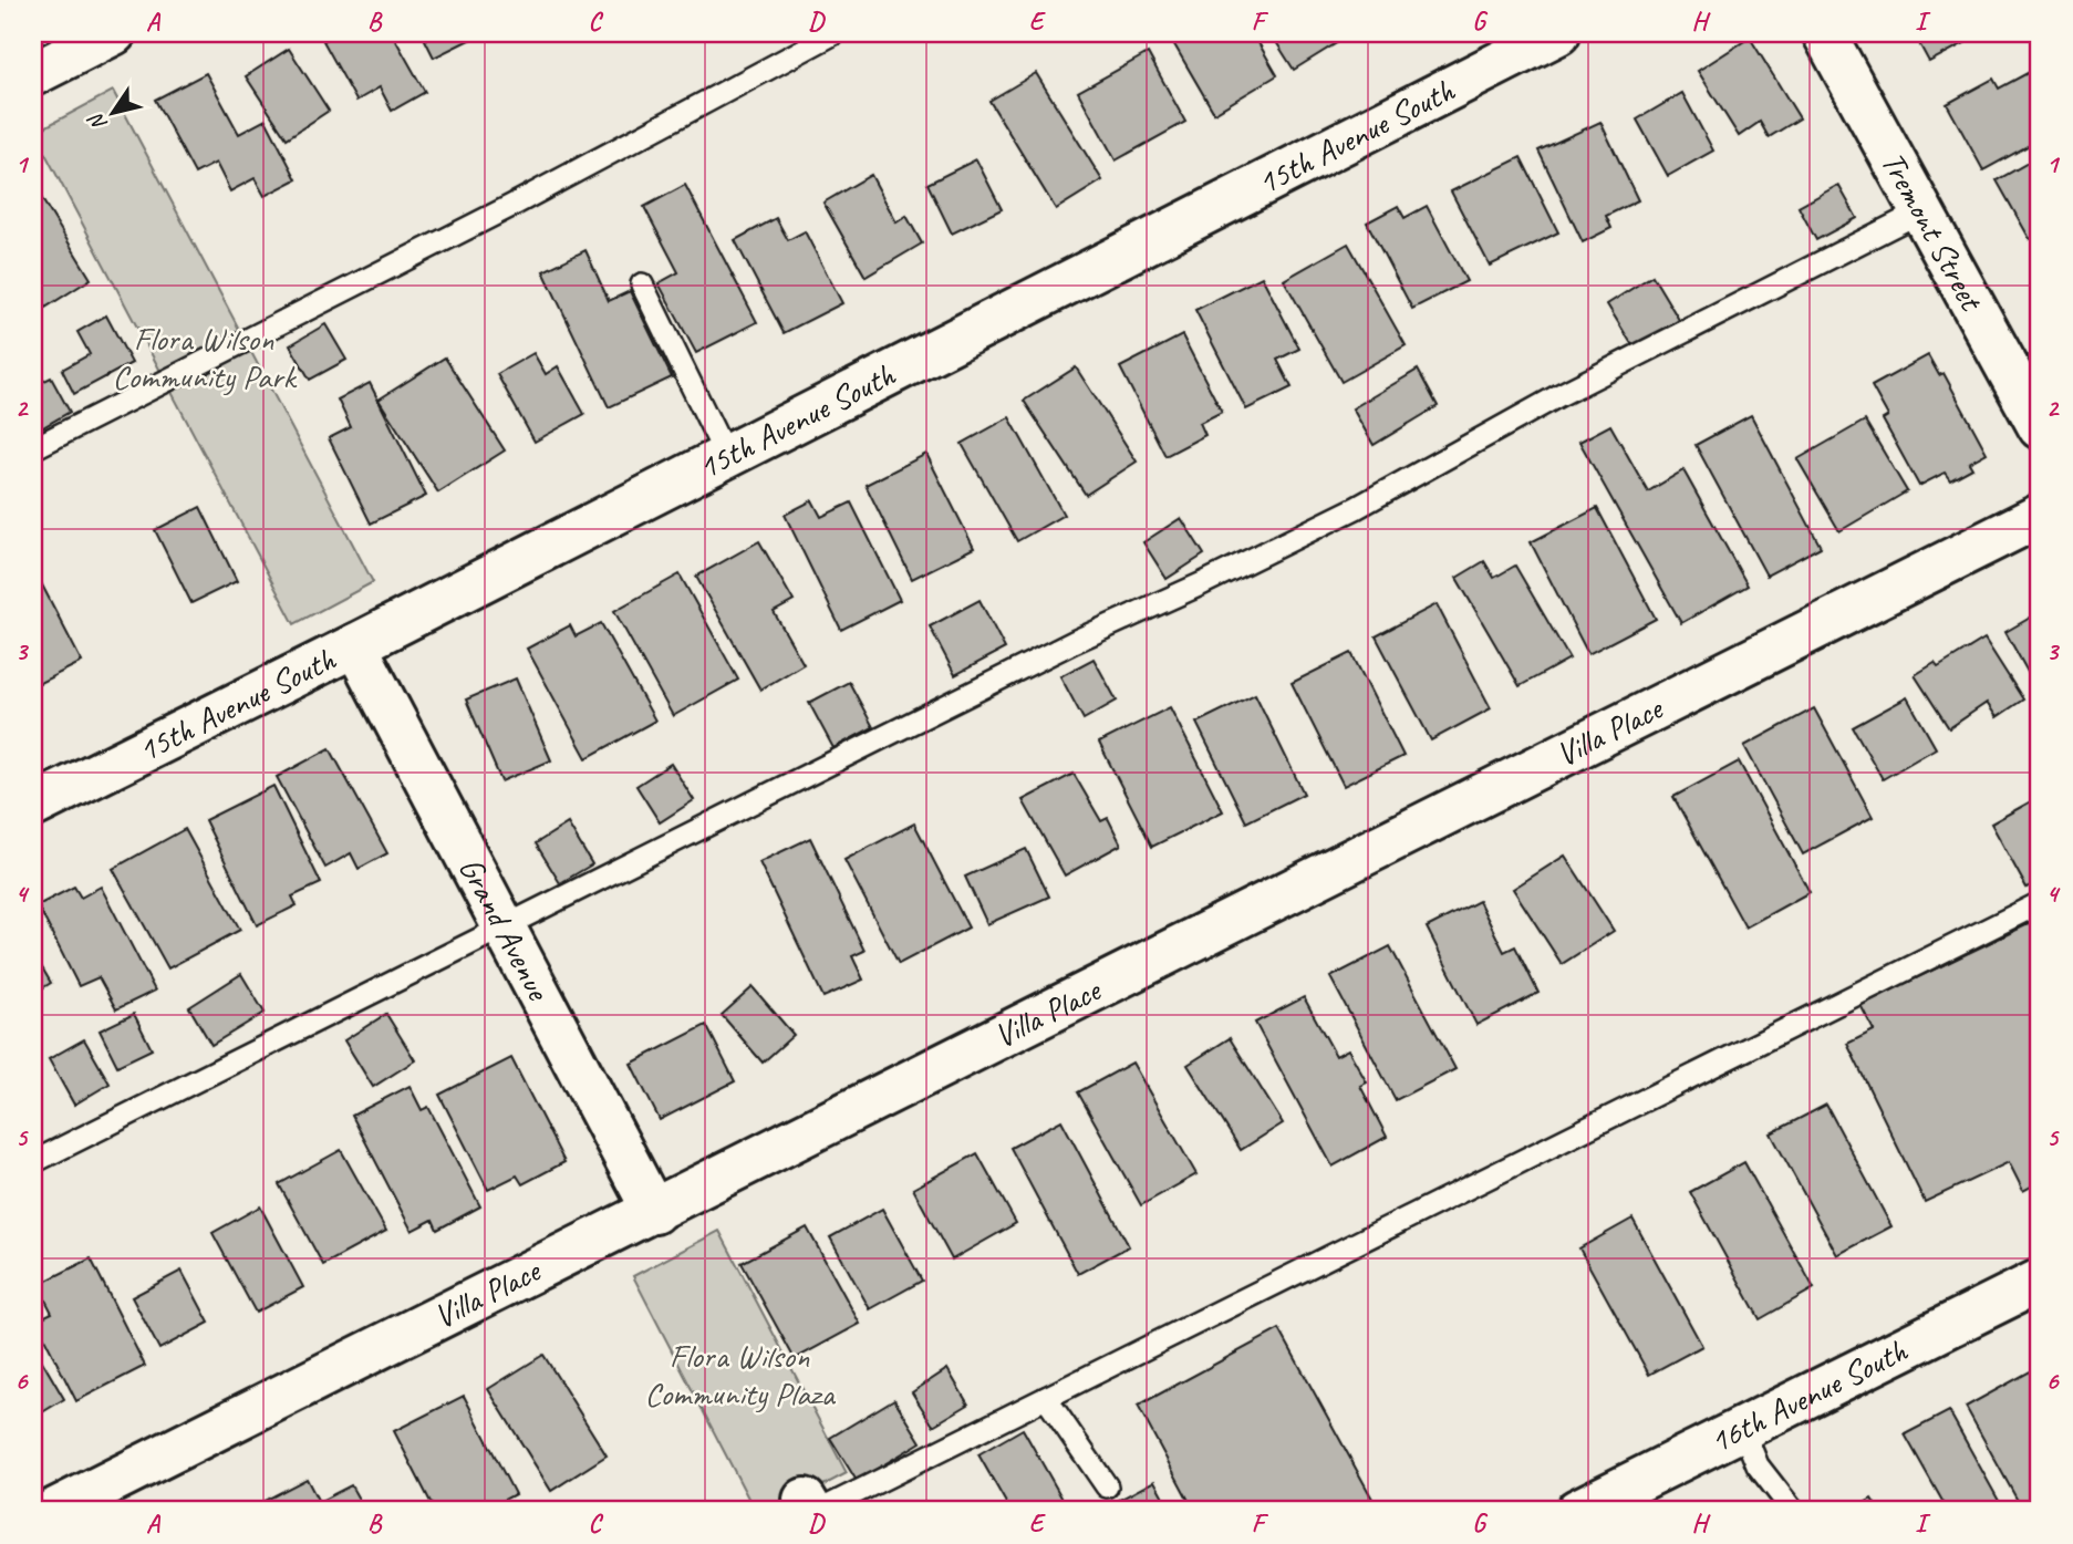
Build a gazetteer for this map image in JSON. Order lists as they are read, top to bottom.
{
  "streets": {
    "street": [
      "15th Avenue South",
      "Tremont Street",
      "Villa Place",
      "Grand Avenue",
      "16th Avenue South"
    ]
  },
  "crossings": [
    ["15th Avenue South", "Grand Avenue"],
    ["Villa Place", "Grand Avenue"]
  ],
  "parks": ["Flora Wilson Community Park", "Flora Wilson Community Plaza"],
  "north": "bottom left",
  "grid": {
    "columns": [
      "A",
      "B",
      "C",
      "D",
      "E",
      "F",
      "G",
      "H",
      "I"
    ],
    "rows": [
      "1",
      "2",
      "3",
      "4",
      "5",
      "6"
    ]
  }
}
